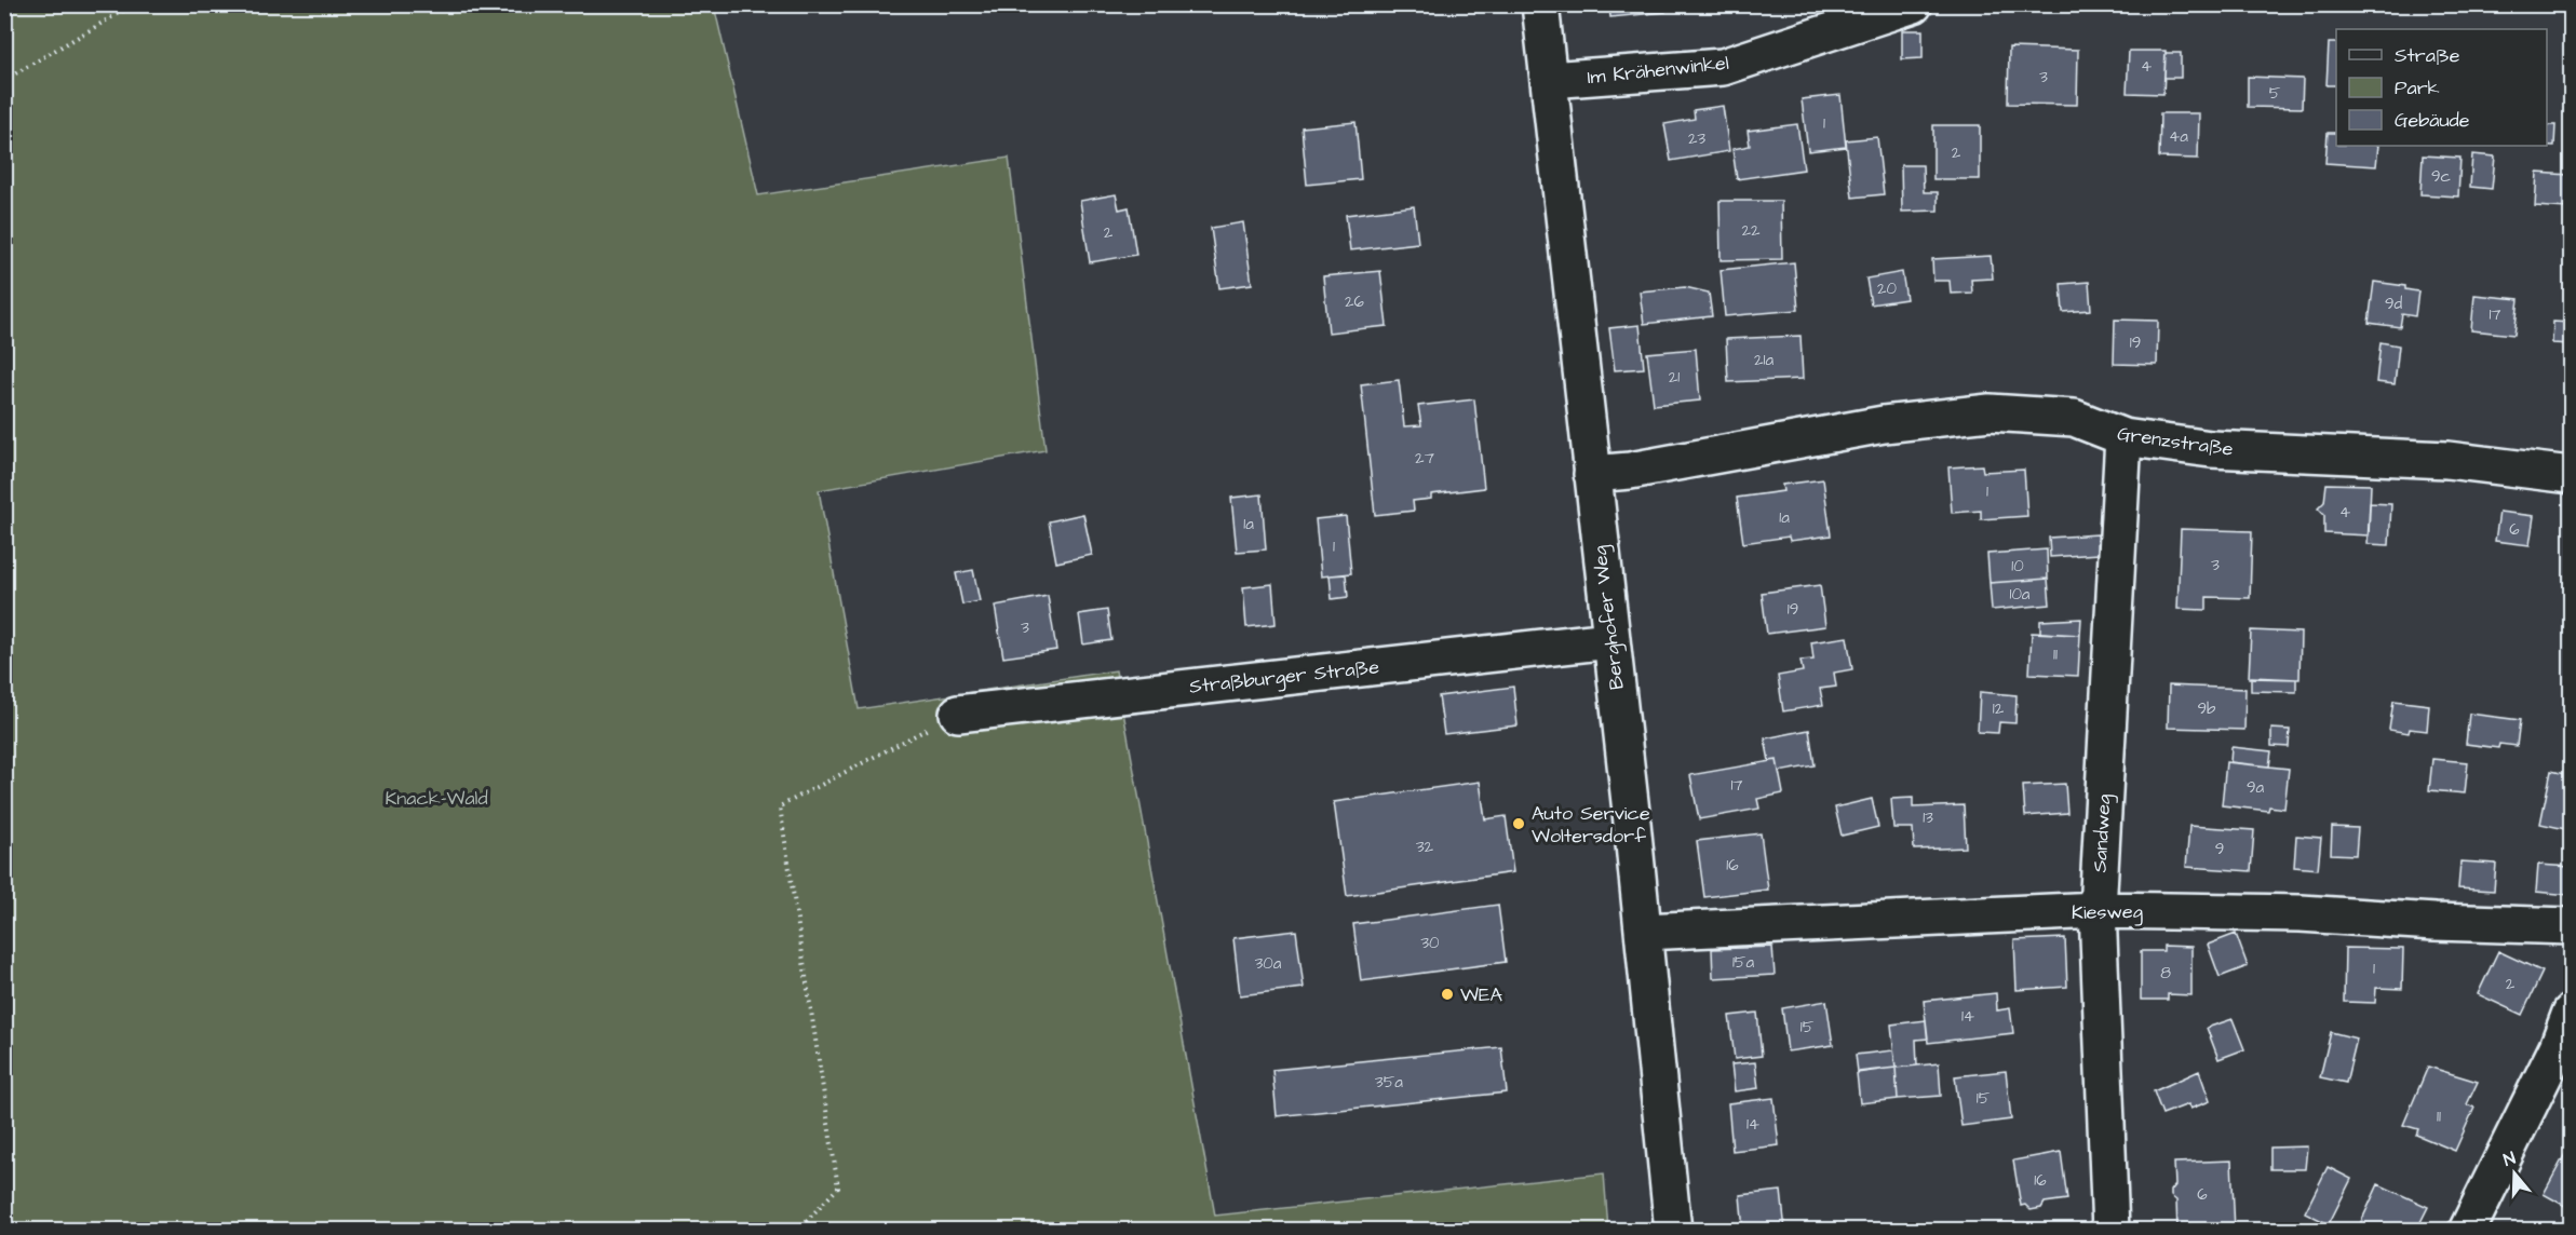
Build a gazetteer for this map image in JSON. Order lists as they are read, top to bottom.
{
  "streets": {
    "street": [
      "Im Krähenwinkel",
      "Grenzstraße",
      "Berghofer Weg",
      "Straßburger Straße",
      "Sandweg",
      "Kiesweg"
    ]
  },
  "crossings": [
    ["Im Krähenwinkel", "Berghofer Weg"],
    ["Grenzstraße", "Berghofer Weg"],
    ["Grenzstraße", "Sandweg"],
    ["Berghofer Weg", "Straßburger Straße"],
    ["Berghofer Weg", "Kiesweg"],
    ["Sandweg", "Kiesweg"]
  ],
  "parks": ["Knack-Wald"],
  "places": ["Auto Service Woltersdorf", "WEA"],
  "house_numbers": [
    "4",
    "3",
    "5",
    "1",
    "4a",
    "23",
    "2",
    "9c",
    "22",
    "2",
    "20",
    "26",
    "9d",
    "17",
    "19",
    "21a",
    "21",
    "27",
    "1",
    "4",
    "1a",
    "1a",
    "6",
    "1",
    "3",
    "10",
    "10a",
    "19",
    "3",
    "11",
    "12",
    "9b",
    "17",
    "9a",
    "13",
    "32",
    "9",
    "16",
    "30",
    "15a",
    "30a",
    "1",
    "8",
    "2",
    "14",
    "15",
    "35a",
    "15",
    "11",
    "14",
    "16",
    "6"
  ],
  "legend": ["Straße", "Park", "Gebäude"],
  "north": "top"
}
